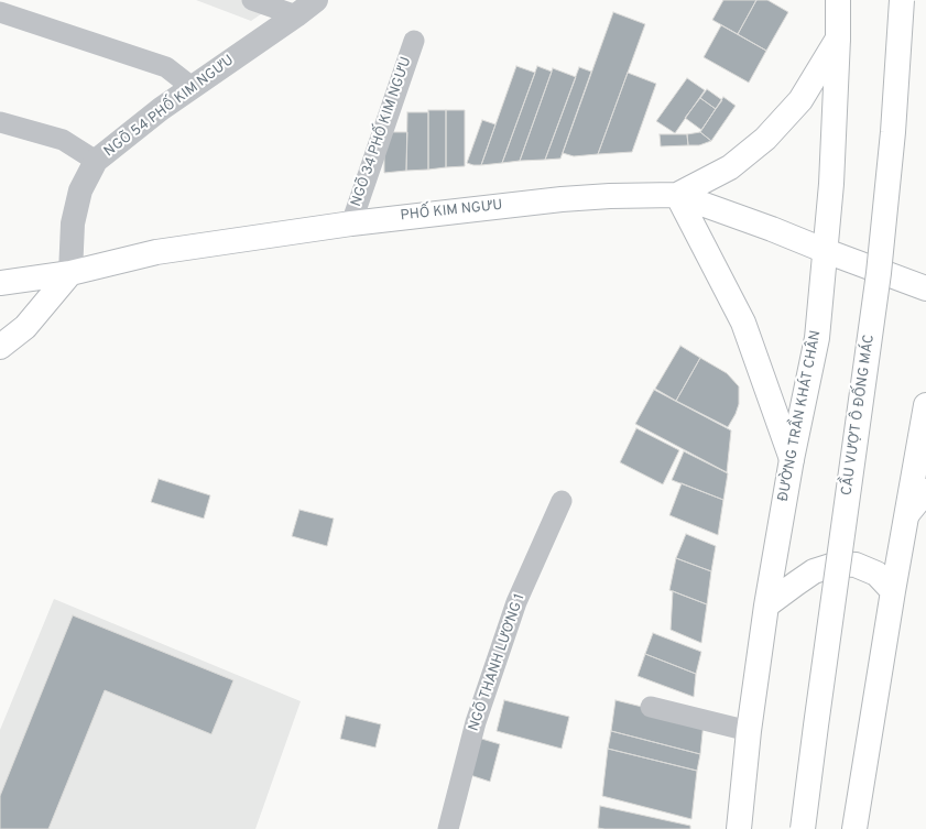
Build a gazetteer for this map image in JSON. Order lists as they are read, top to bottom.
{
  "streets": {
    "main road": ["PHỐ KIM NGƯU", "CẦU VƯỢT Ô ĐỐNG MÁC", "ĐƯỜNG TRẦN KHÁT CHÂN"],
    "street": ["NGÕ 54 PHỐ KIM NGƯU"],
    "lane": ["NGÕ 34 PHỐ KIM NGƯU", "NGÕ THANH LƯƠNG 1"]
  },
  "crossings": [
    ["NGÕ 54 PHỐ KIM NGƯU", "PHỐ KIM NGƯU"],
    ["NGÕ 34 PHỐ KIM NGƯU", "PHỐ KIM NGƯU"],
    ["PHỐ KIM NGƯU", "ĐƯỜNG TRẦN KHÁT CHÂN"]
  ]
}
